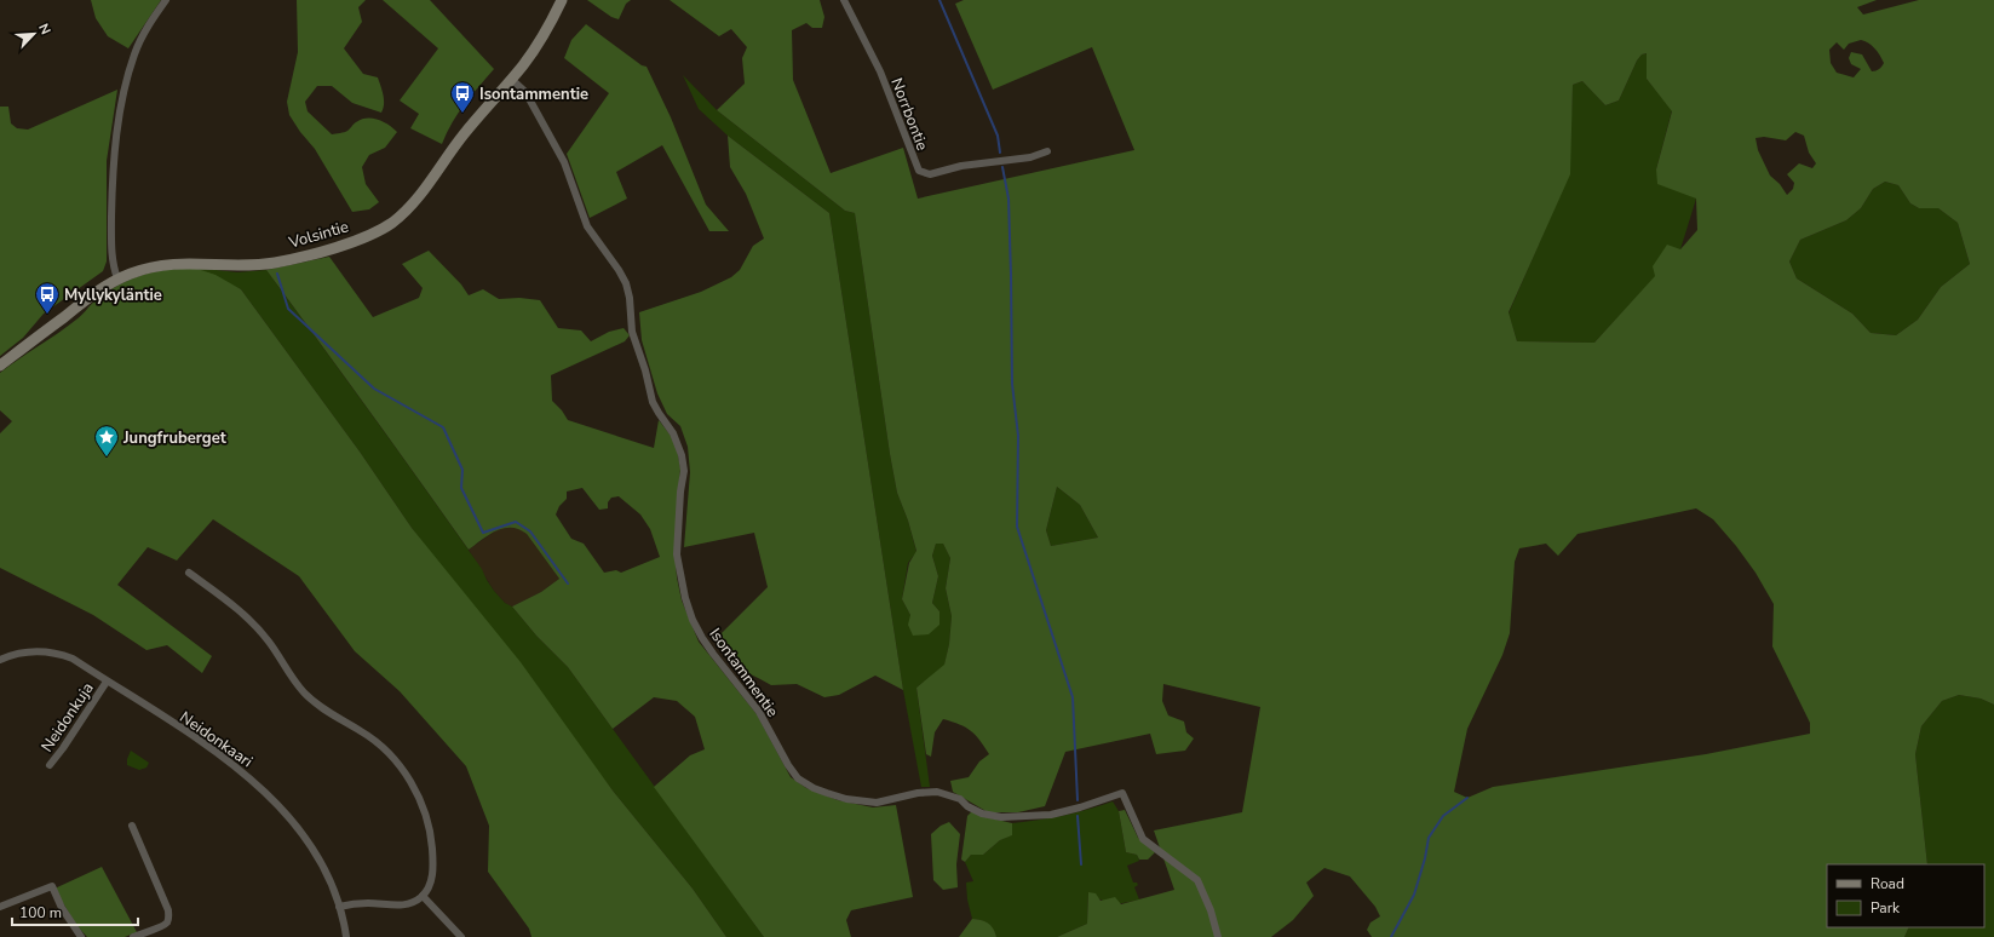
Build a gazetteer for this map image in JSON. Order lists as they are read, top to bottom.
{
  "streets": {
    "street": [
      "Norrbontie",
      "Volsintie",
      "Isontammentie",
      "Neidonkuja",
      "Neidonkaari"
    ]
  },
  "crossings": [
    ["Volsintie", "Isontammentie"],
    ["Neidonkuja", "Neidonkaari"]
  ],
  "places": {
    "bus stop": ["Isontammentie", "Myllykyläntie"],
    "place": ["Jungfruberget"]
  },
  "legend": ["Road", "Park"],
  "scale_bar": "100 m",
  "north": "top right"
}
